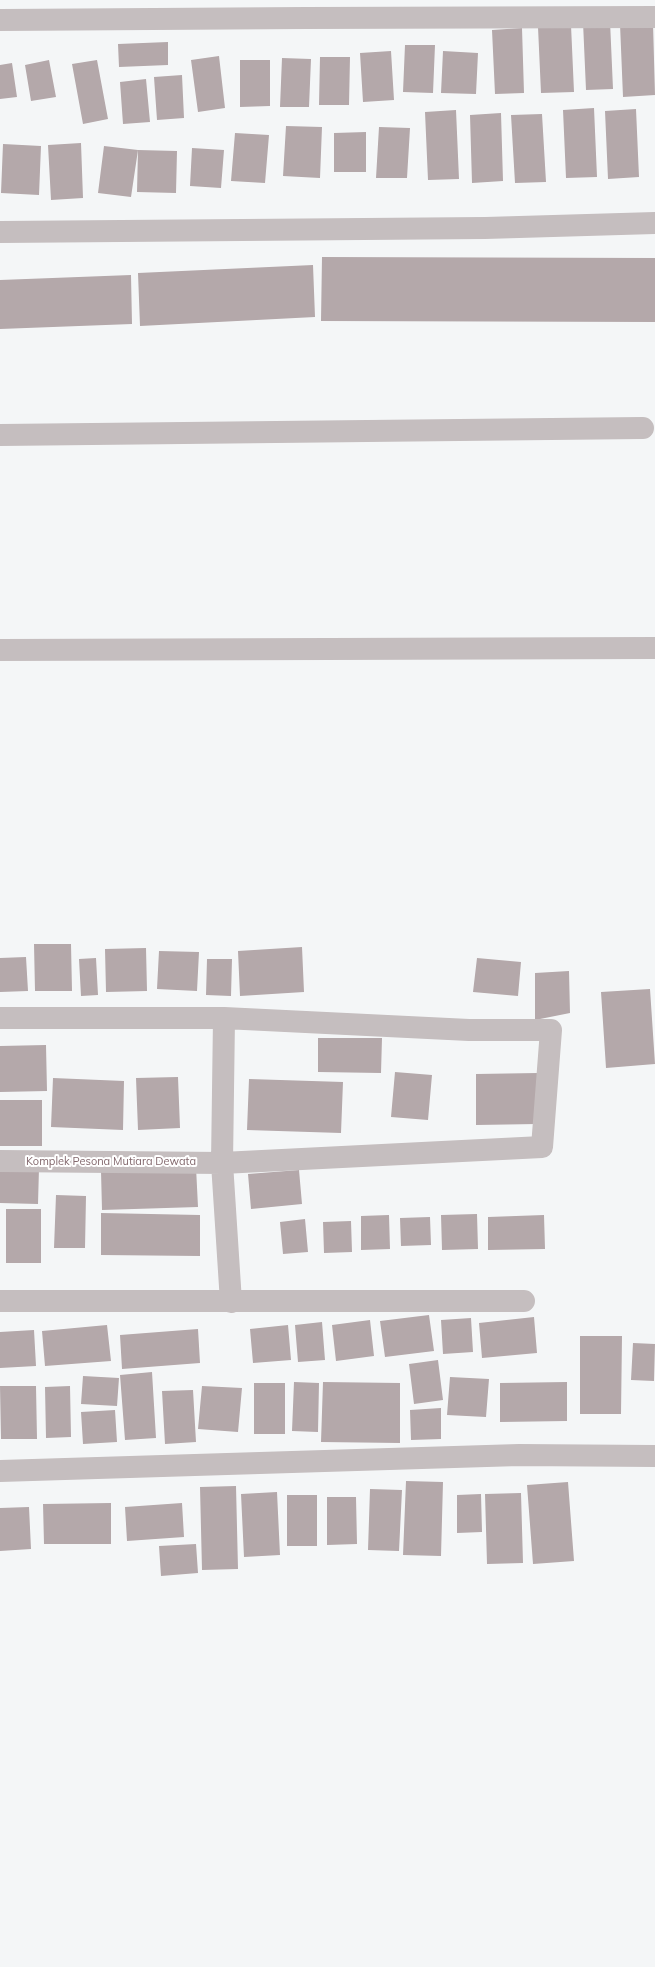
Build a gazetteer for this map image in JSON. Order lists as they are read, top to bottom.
{
  "streets": {
    "street": ["Komplek Pesona Mutiara Dewata"]
  }
}
